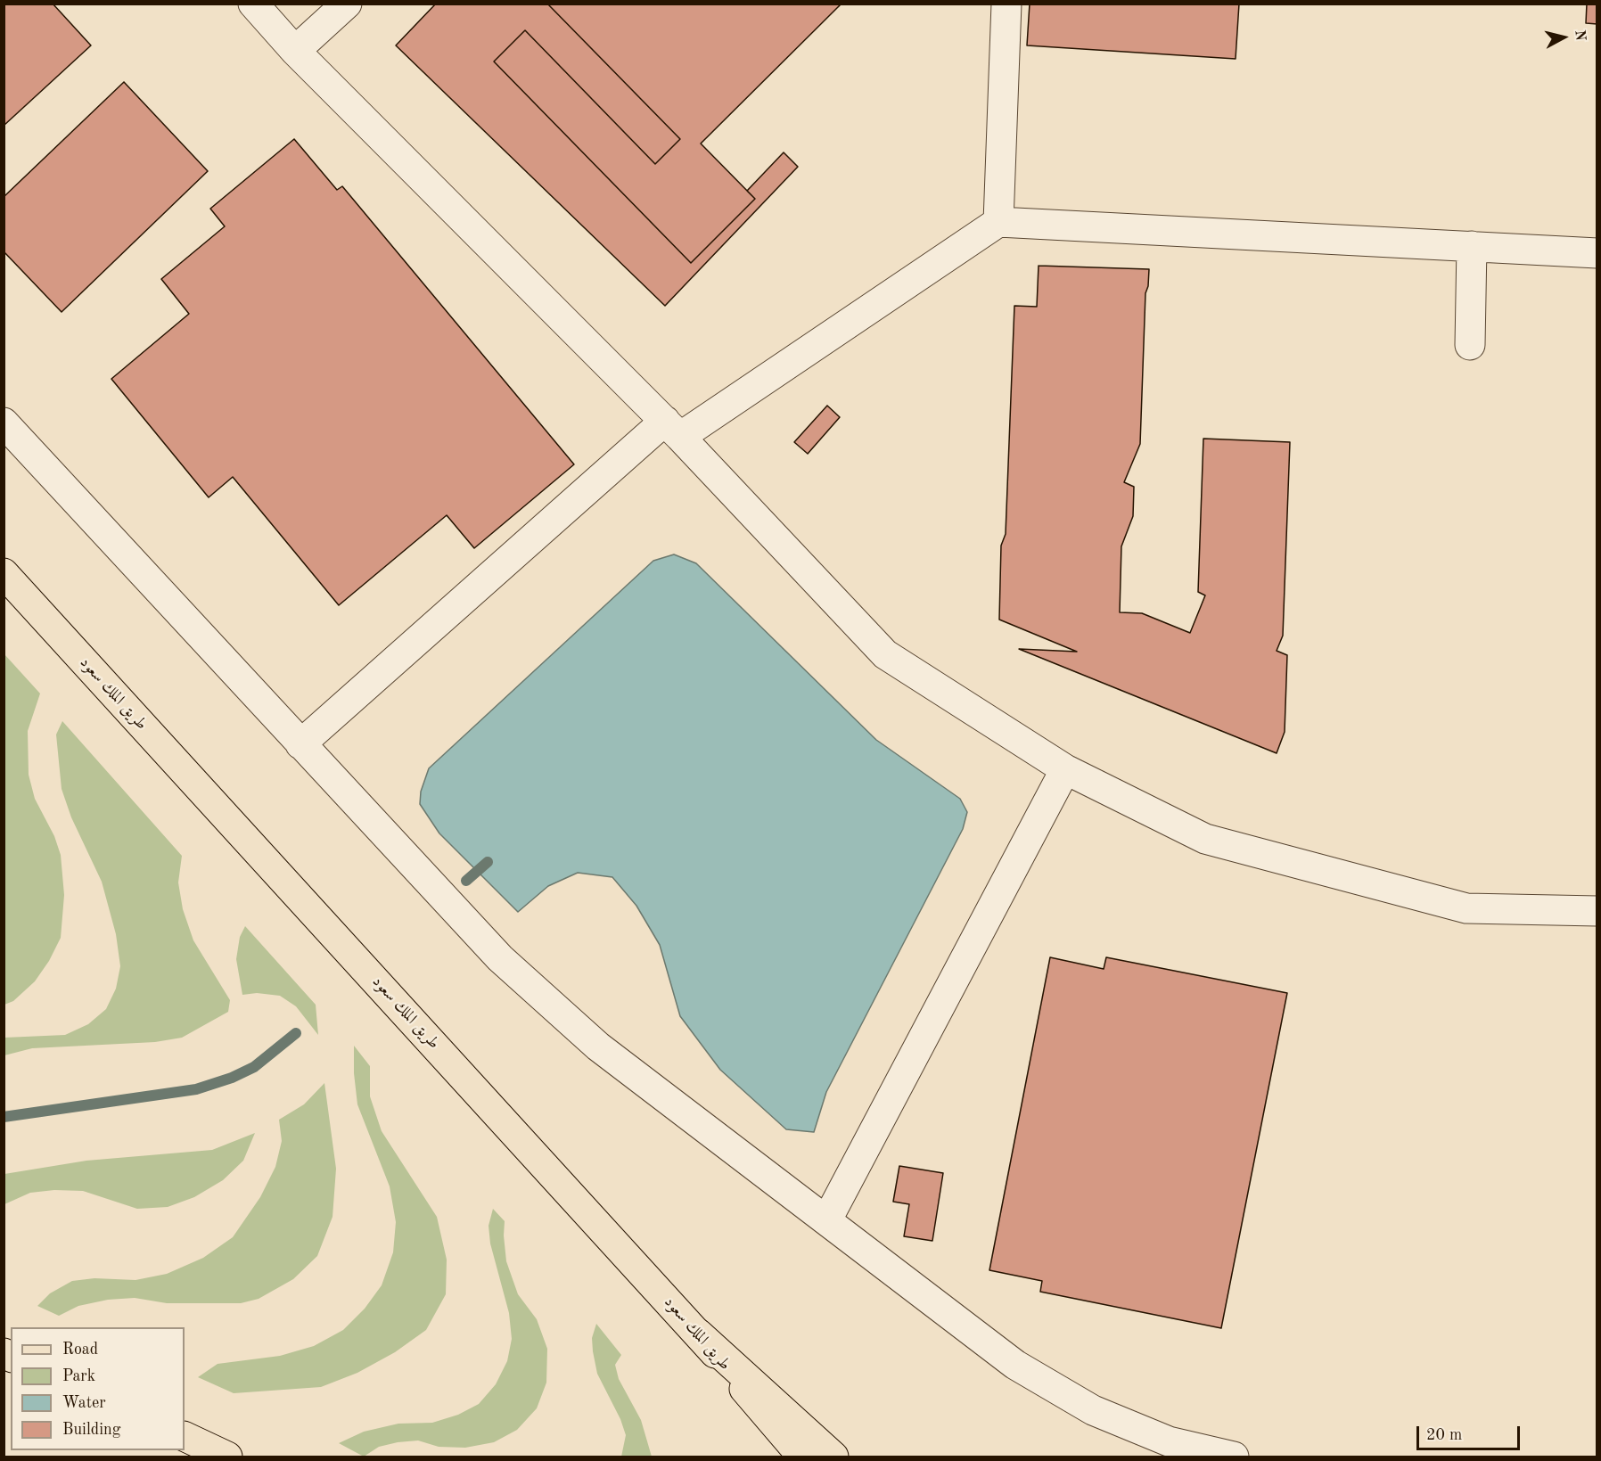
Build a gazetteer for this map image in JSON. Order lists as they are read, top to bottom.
{
  "streets": {
    "main road": ["طريق الملك سعود"]
  },
  "legend": [
    "Road",
    "Park",
    "Water",
    "Building"
  ],
  "scale_bar": "20 m",
  "north": "right"
}
